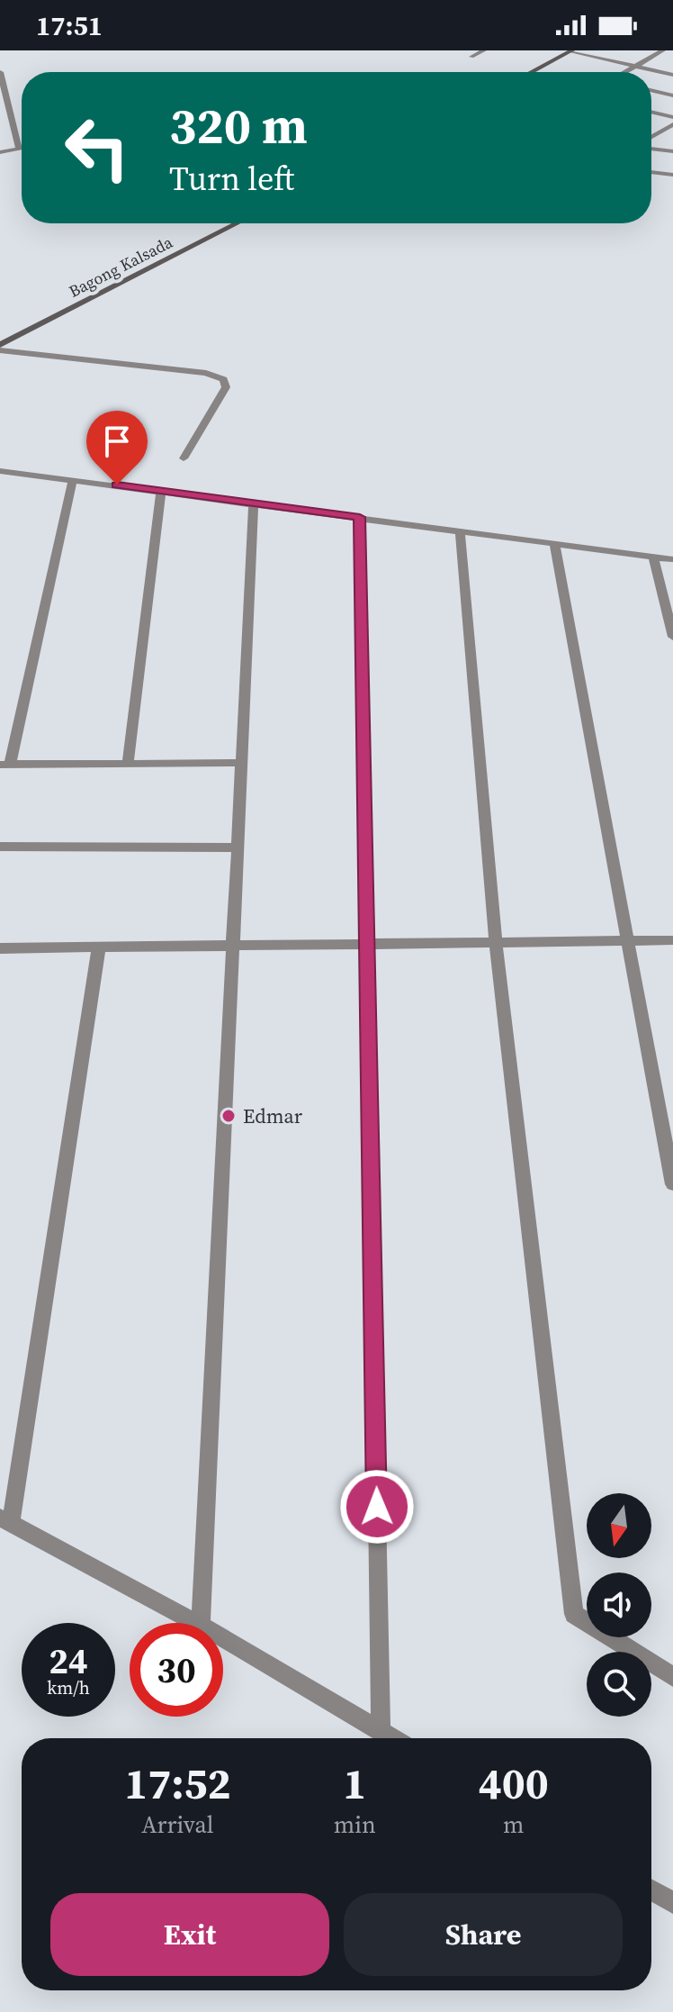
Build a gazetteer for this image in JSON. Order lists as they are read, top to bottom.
{
  "streets": {
    "street": ["Bagong Kalsada"]
  },
  "places": ["Edmar"],
  "north": "bottom",
  "page": {
    "status": "17:51",
    "turn": ["320 m", "Turn left"],
    "speed": "24 km/h",
    "limit": "30",
    "eta": [
      "17:52",
      "Arrival",
      "1",
      "min",
      "400",
      "m"
    ],
    "buttons": ["Exit", "Share"]
  }
}
